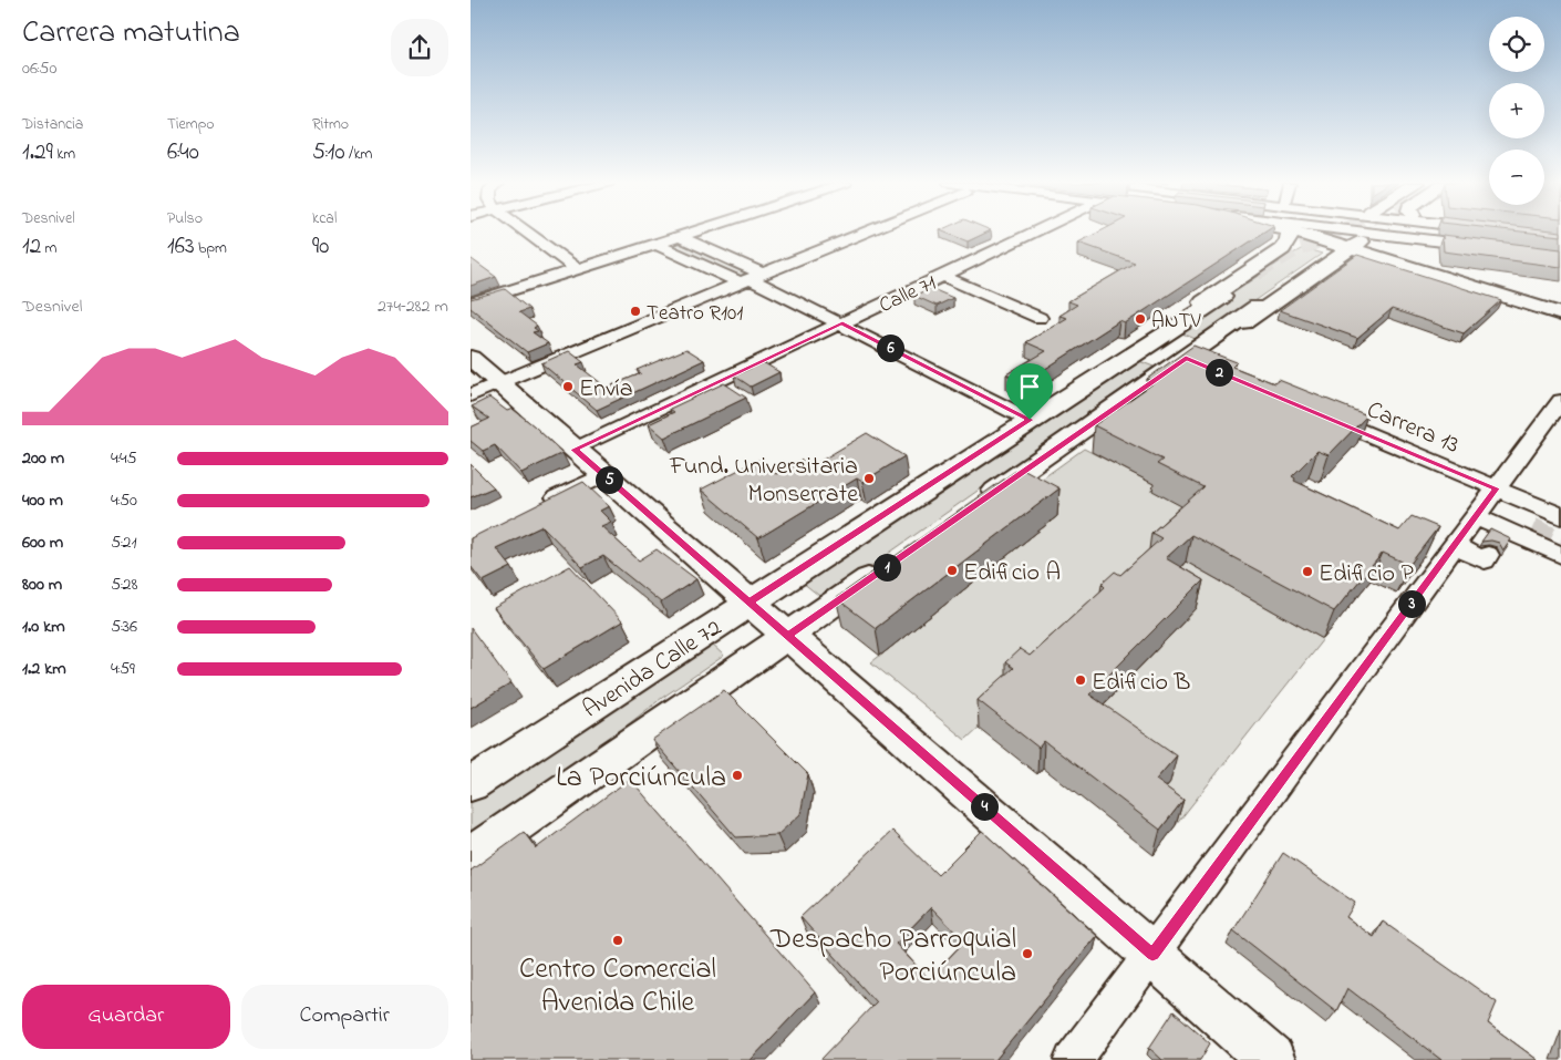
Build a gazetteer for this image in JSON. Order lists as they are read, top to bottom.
{
  "streets": {
    "main road": ["Avenida Calle 72"],
    "street": ["Calle 71", "Carrera 13"]
  },
  "places": [
    "Teatro R101",
    "ANTV",
    "Envía",
    "Fund. Universitaria Monserrate",
    "Edificio A",
    "Edificio P",
    "Edificio B",
    "La Porciúncula",
    "Centro Comercial Avenida Chile",
    "Despacho Parroquial Porciúncula"
  ],
  "page": {
    "heading": ["Carrera matutina", "06:50"],
    "map_buttons": ["+", "−"],
    "stats": [
      ["Distancia", "1.29 km"],
      ["Tiempo", "6:40"],
      ["Ritmo", "5:10 /km"],
      ["Desnivel", "12 m"],
      ["Pulso", "163 bpm"],
      ["kcal", "90"]
    ],
    "chart": ["Desnivel", "274–282 m"],
    "pins": [
      "6",
      "2",
      "5",
      "1",
      "3",
      "4"
    ],
    "list": [
      {
        "name": "200 m",
        "note": "4:45"
      },
      {
        "name": "400 m",
        "note": "4:50"
      },
      {
        "name": "600 m",
        "note": "5:21"
      },
      {
        "name": "800 m",
        "note": "5:28"
      },
      {
        "name": "1.0 km",
        "note": "5:36"
      },
      {
        "name": "1.2 km",
        "note": "4:59"
      }
    ],
    "buttons": ["Guardar", "Compartir"]
  }
}
